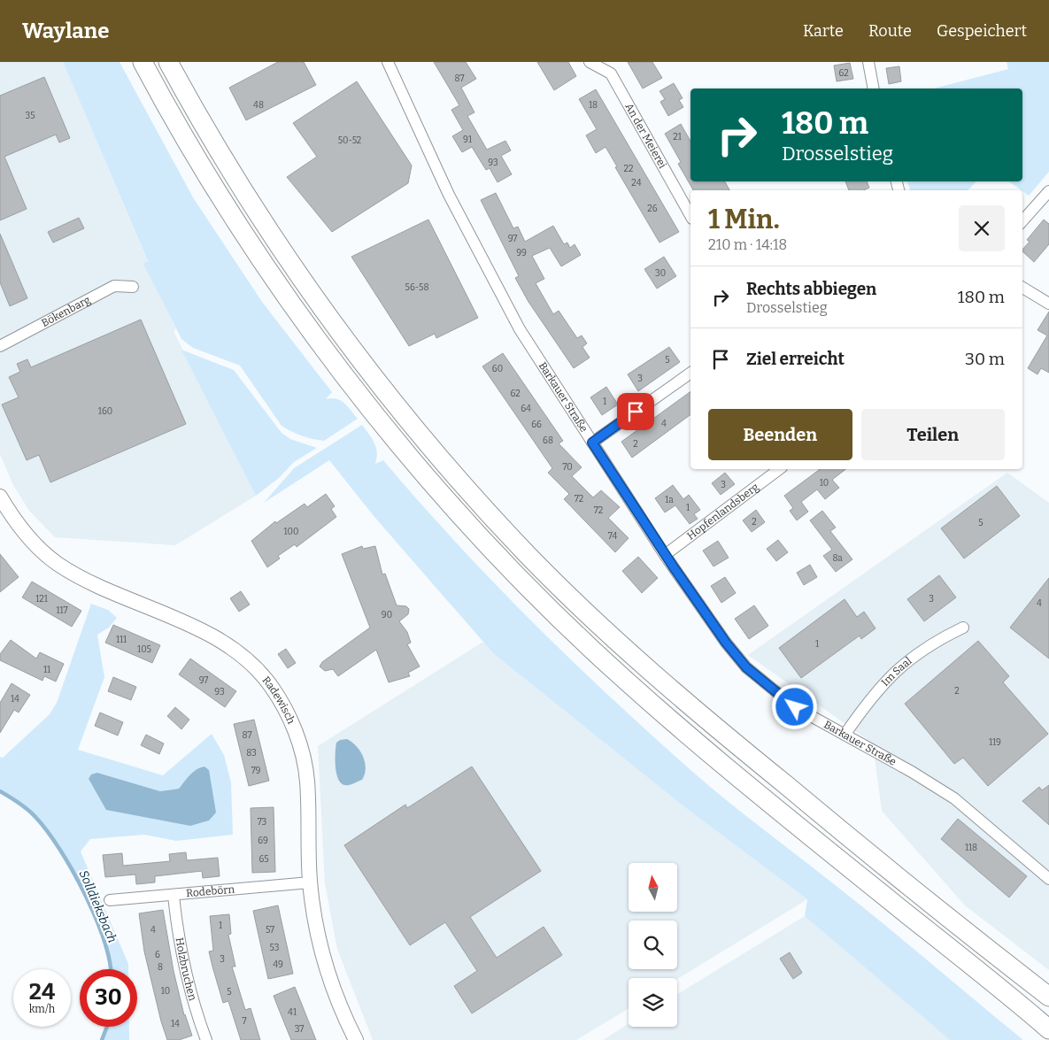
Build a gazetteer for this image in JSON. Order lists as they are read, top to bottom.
{
  "streets": {
    "street": [
      "An der Meierei",
      "Bökenbarg",
      "Barkauer Straße",
      "Hopfenlandsberg",
      "Im Saal",
      "Radewisch",
      "Rodebörn",
      "Holzbruchen"
    ]
  },
  "crossings": [
    ["Barkauer Straße", "Hopfenlandsberg"],
    ["Barkauer Straße", "Im Saal"],
    ["Radewisch", "Rodebörn"],
    ["Rodebörn", "Holzbruchen"]
  ],
  "water": ["Solldieksbach"],
  "house_numbers": [
    "62",
    "87",
    "48",
    "18",
    "35",
    "21",
    "91",
    "50-52",
    "93",
    "22",
    "24",
    "26",
    "97",
    "99",
    "30",
    "56-58",
    "5",
    "60",
    "3",
    "62",
    "1",
    "64",
    "160",
    "4",
    "66",
    "68",
    "2",
    "70",
    "10",
    "3",
    "72",
    "1a",
    "1",
    "72",
    "2",
    "5",
    "100",
    "74",
    "8a",
    "121",
    "3",
    "4",
    "117",
    "90",
    "111",
    "1",
    "105",
    "11",
    "97",
    "2",
    "93",
    "14",
    "87",
    "119",
    "83",
    "79",
    "73",
    "69",
    "118",
    "65",
    "1",
    "4",
    "57",
    "53",
    "6",
    "3",
    "49",
    "8",
    "10",
    "5",
    "41",
    "7",
    "14",
    "37"
  ],
  "north": "top",
  "page": {
    "header": "Waylane",
    "nav": ["Karte", "Route", "Gespeichert"],
    "turn": ["180 m", "Drosselstieg"],
    "heading": ["1 Min.", "210 m · 14:18"],
    "list": [
      {
        "name": "Rechts abbiegen",
        "note": "Drosselstieg",
        "value": "180 m"
      },
      {
        "name": "Ziel erreicht",
        "value": "30 m"
      }
    ],
    "buttons": ["Beenden", "Teilen"],
    "speed": "24 km/h",
    "limit": "30"
  }
}
